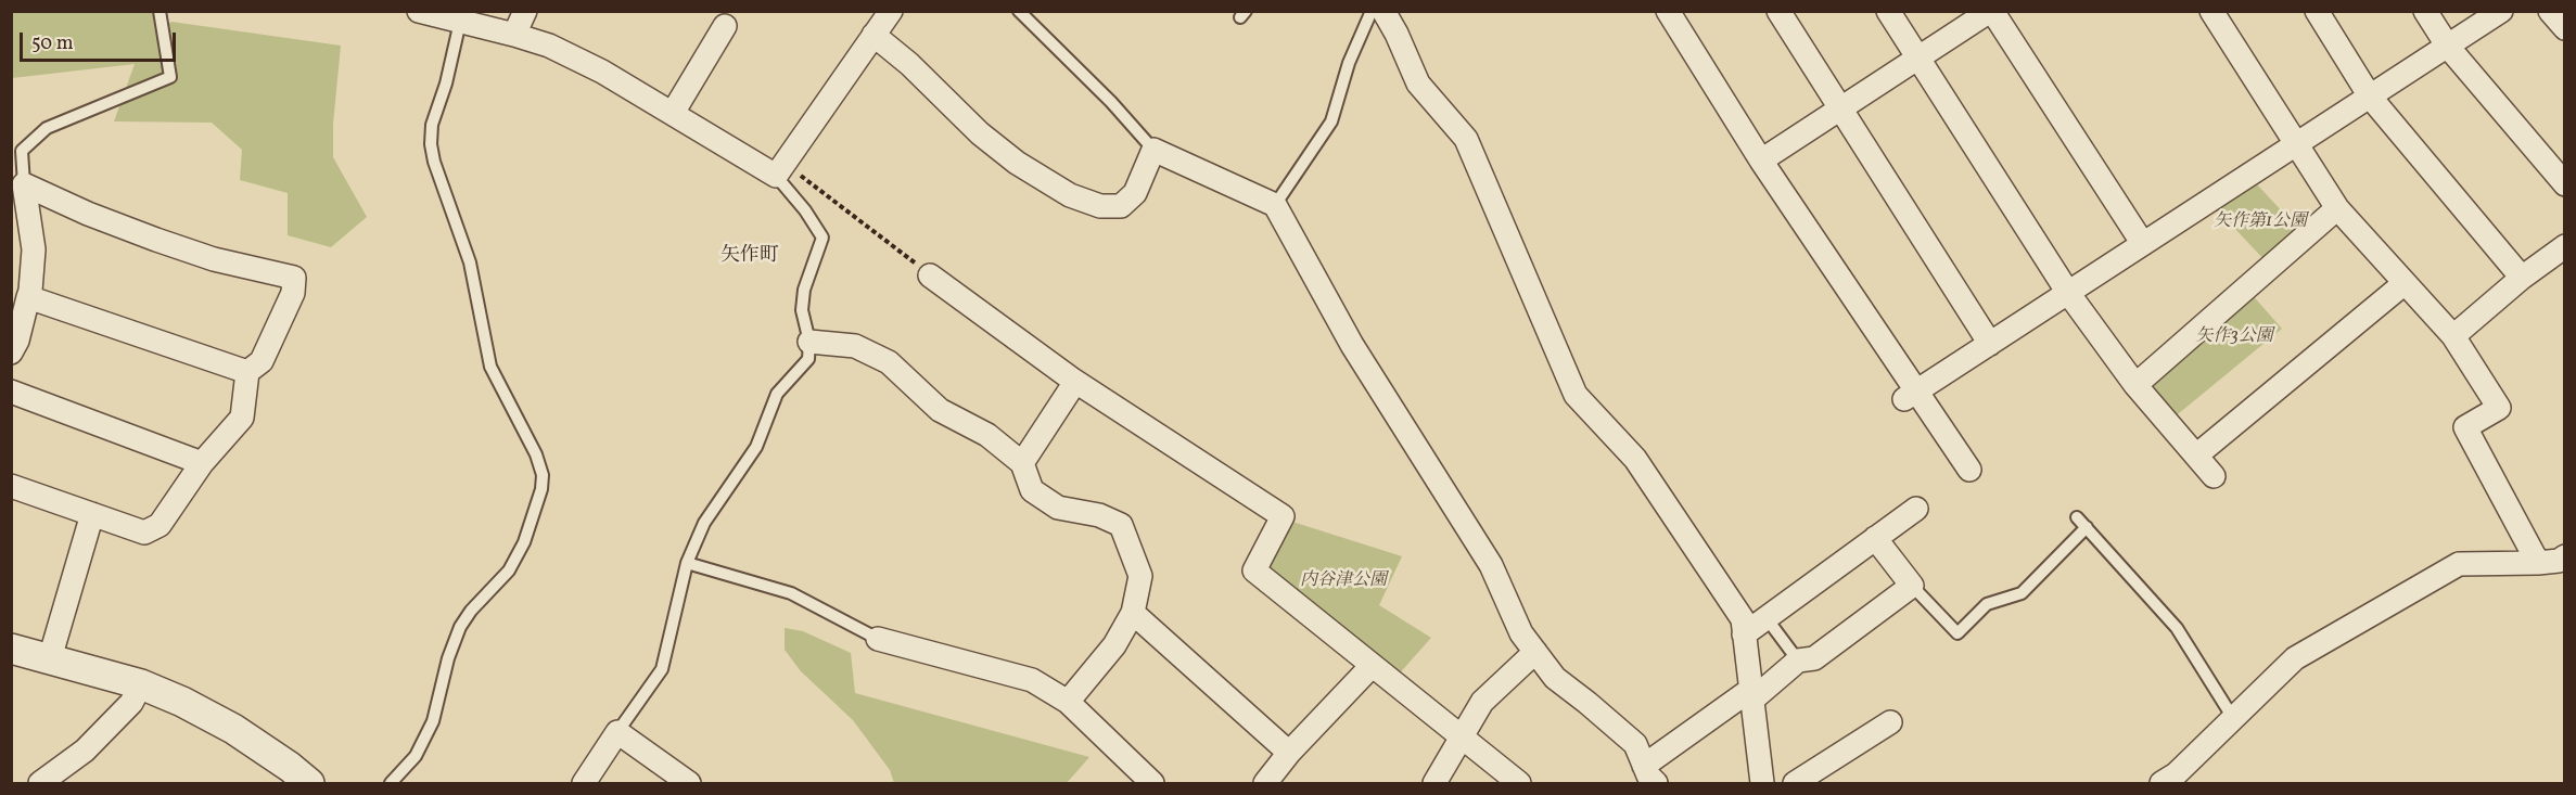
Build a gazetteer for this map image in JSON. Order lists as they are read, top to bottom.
{
  "districts": ["矢作町"],
  "parks": ["矢作第1公園", "矢作3公園", "内谷津公園"],
  "scale_bar": "50 m"
}
